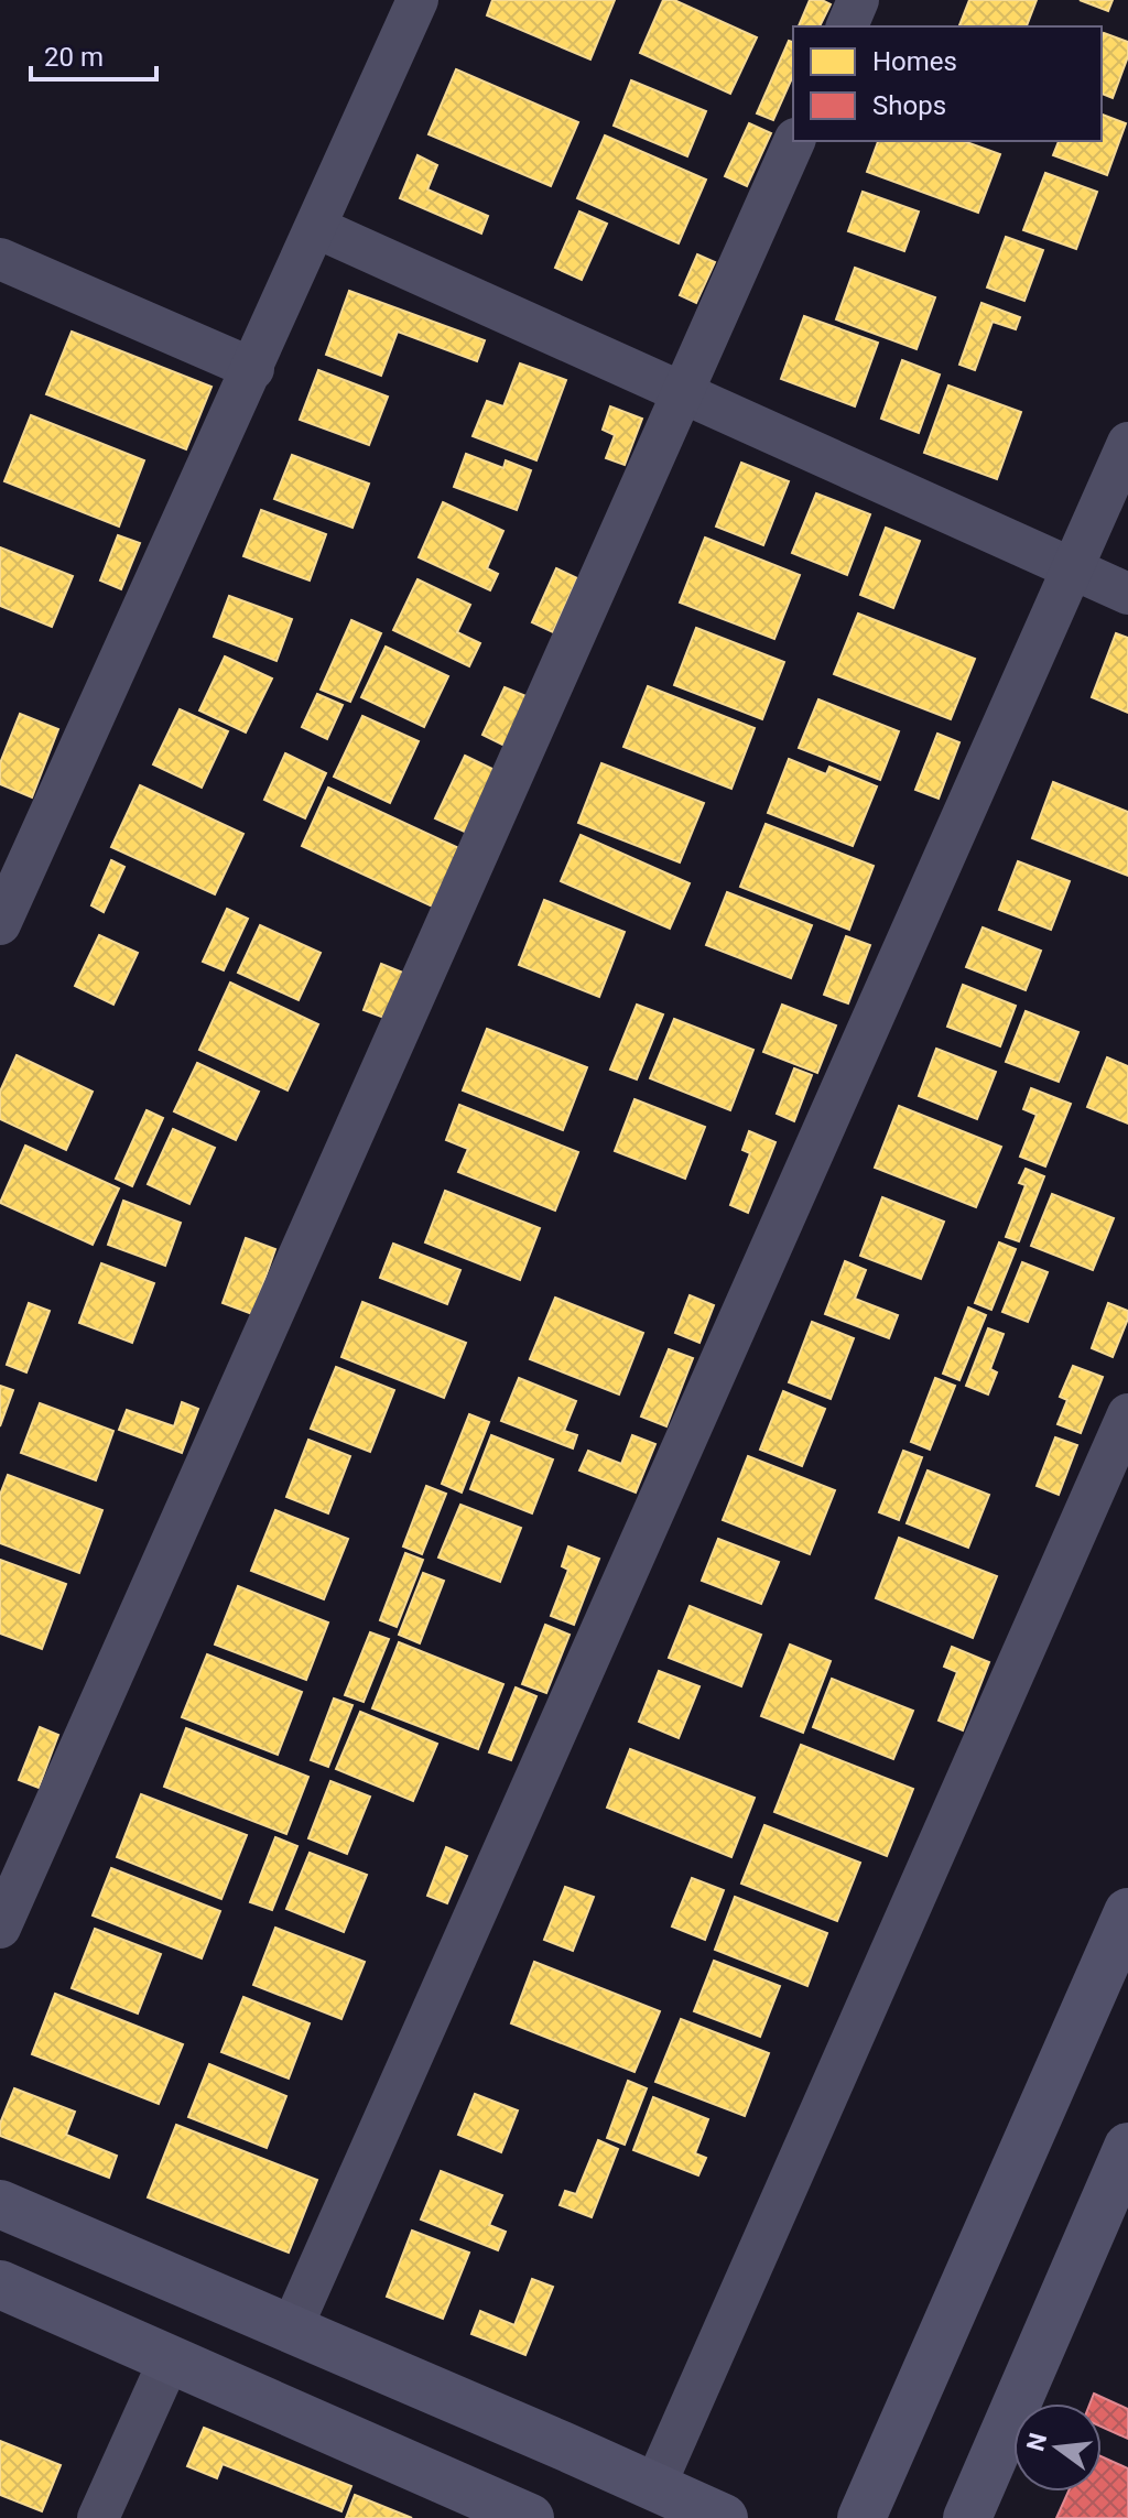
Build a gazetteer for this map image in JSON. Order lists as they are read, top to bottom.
{
  "legend": ["Homes", "Shops"],
  "scale_bar": "20 m",
  "north": "left"
}
